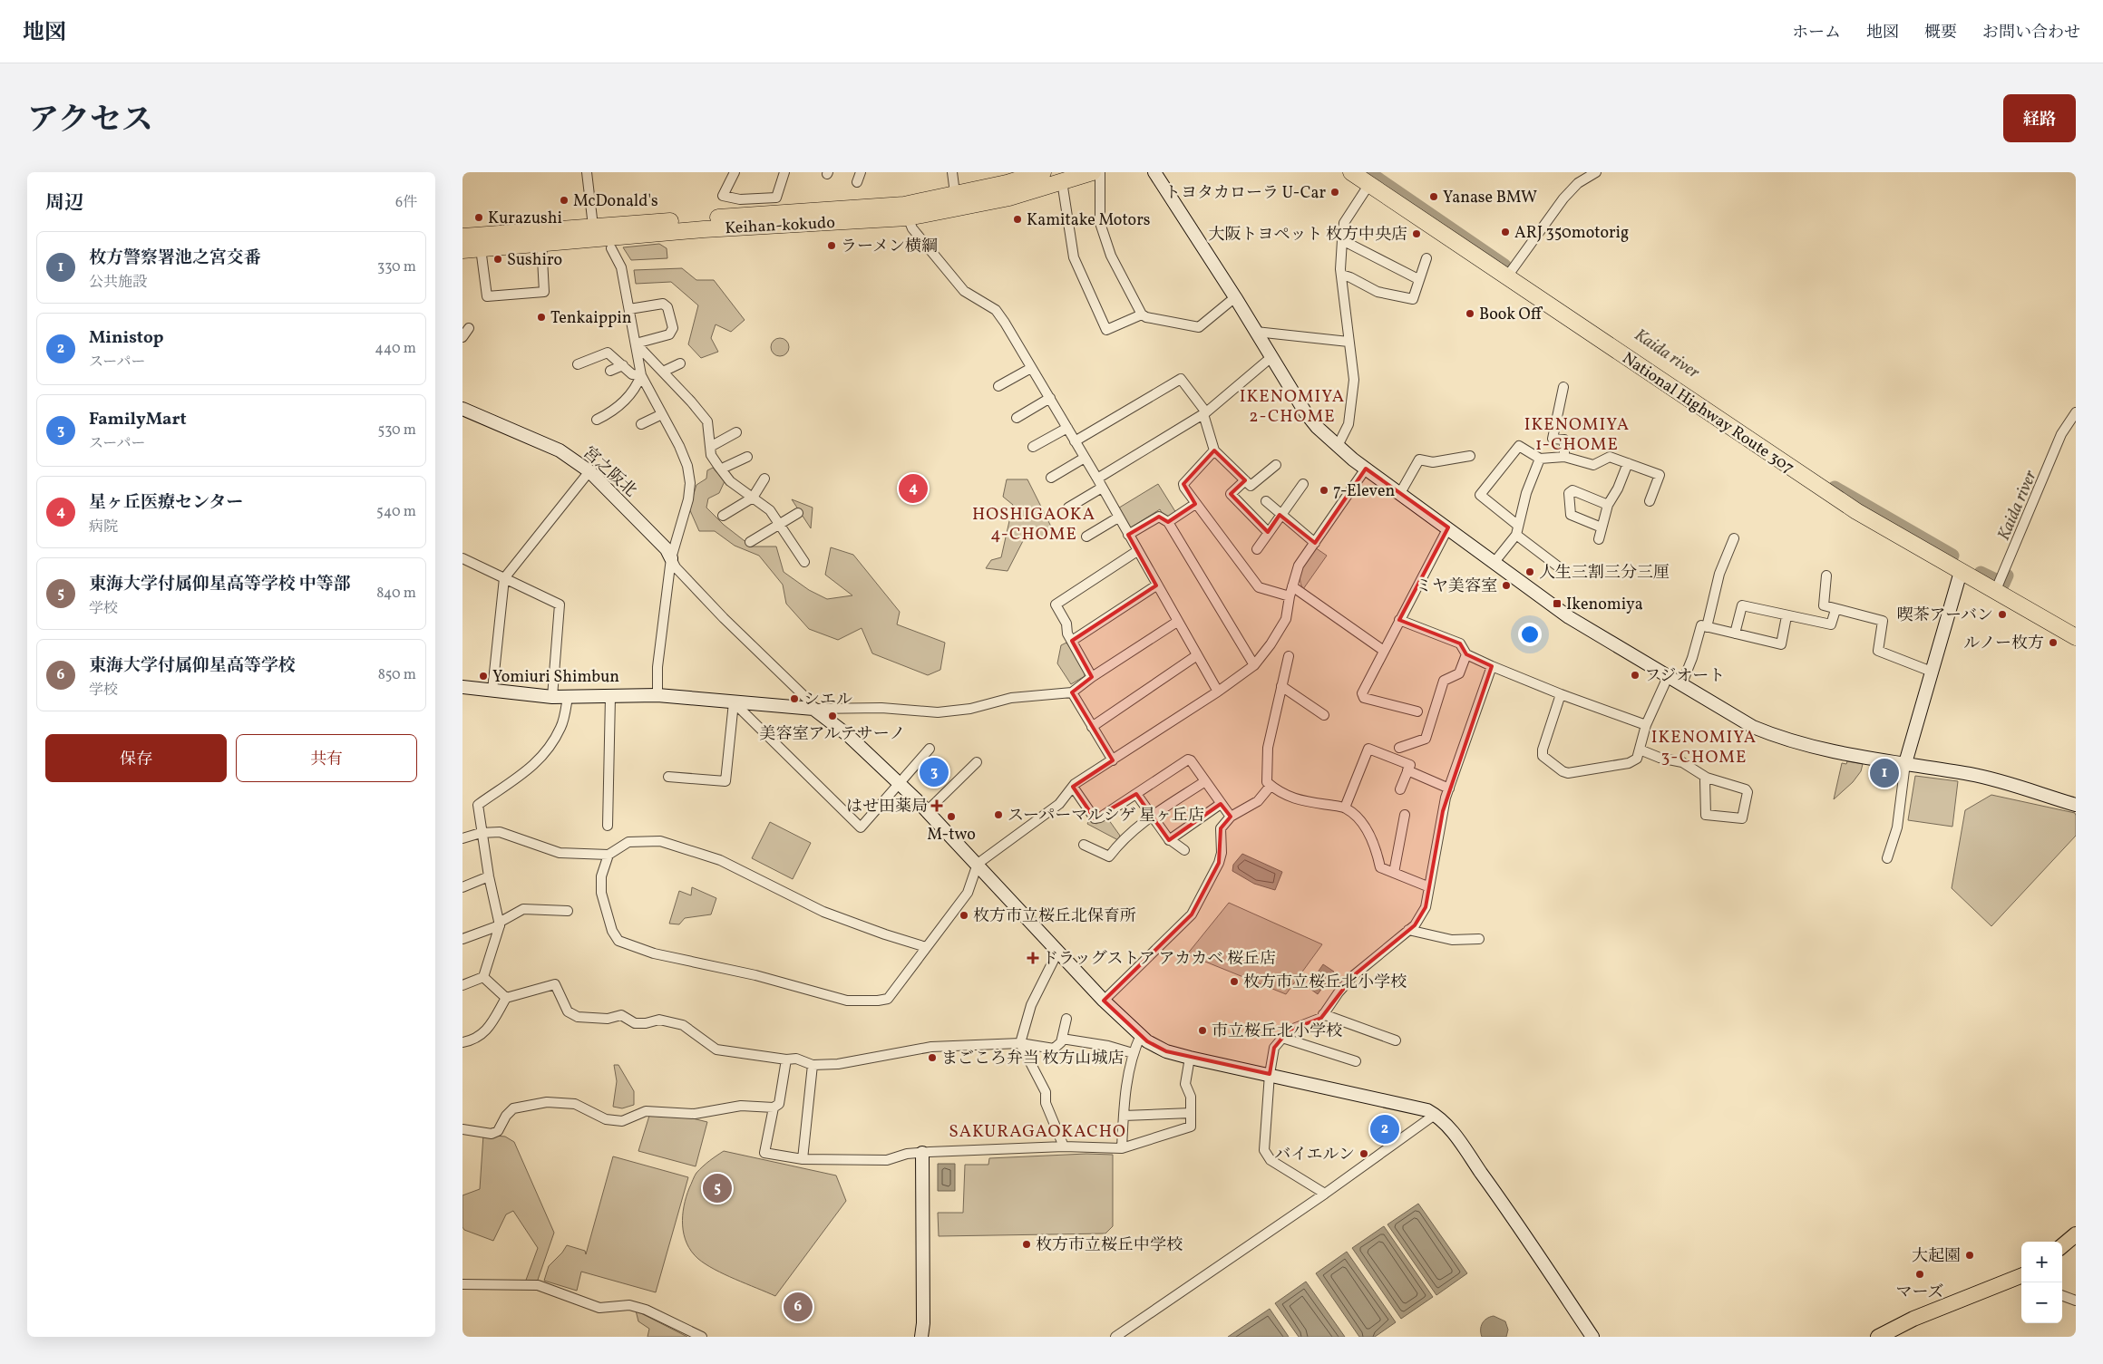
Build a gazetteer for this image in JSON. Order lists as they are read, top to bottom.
{
  "streets": {
    "highway": ["Keihan-kokudo", "National Highway Route 307"],
    "street": ["宮之阪北"]
  },
  "districts": [
    "IKENOMIYA 2-CHOME",
    "IKENOMIYA 1-CHOME",
    "HOSHIGAOKA 4-CHOME",
    "IKENOMIYA 3-CHOME",
    "SAKURAGAOKACHO"
  ],
  "water": ["Kaida river"],
  "places": {
    "other": [
      "トヨタカローラ U-Car",
      "Yanase BMW",
      "McDonald's",
      "Kurazushi",
      "Kamitake Motors",
      "ARJ 350motorig",
      "大阪トヨペット 枚方中央店",
      "ラーメン横綱",
      "Sushiro",
      "Book Off",
      "Tenkaippin",
      "7-Eleven",
      "人生三割三分三厘",
      "ミヤ美容室",
      "喫茶アーバン",
      "ルノー枚方",
      "フジオート",
      "Yomiuri Shimbun",
      "シエル",
      "美容室アルテサーノ",
      "スーパーマルシゲ 星ヶ丘店",
      "M-two",
      "枚方市立桜丘北保育所",
      "枚方市立桜丘北小学校",
      "市立桜丘北小学校",
      "まごころ弁当 枚方山城店",
      "バイエルン",
      "枚方市立桜丘中学校",
      "大起園",
      "マーズ"
    ],
    "transit": ["Ikenomiya"],
    "health": ["はせ田薬局", "ドラッグストア アカカベ 桜丘店"]
  },
  "page": {
    "header": "地図",
    "nav": [
      "ホーム",
      "地図",
      "概要",
      "お問い合わせ"
    ],
    "title": "アクセス",
    "buttons": [
      "経路",
      ["保存", "共有"]
    ],
    "heading": ["周辺", "6件"],
    "list": [
      {
        "mark": "1",
        "name": "枚方警察署池之宮交番",
        "note": "公共施設",
        "value": "330 m"
      },
      {
        "mark": "2",
        "name": "Ministop",
        "note": "スーパー",
        "value": "440 m"
      },
      {
        "mark": "3",
        "name": "FamilyMart",
        "note": "スーパー",
        "value": "530 m"
      },
      {
        "mark": "4",
        "name": "星ヶ丘医療センター",
        "note": "病院",
        "value": "540 m"
      },
      {
        "mark": "5",
        "name": "東海大学付属仰星高等学校 中等部",
        "note": "学校",
        "value": "840 m"
      },
      {
        "mark": "6",
        "name": "東海大学付属仰星高等学校",
        "note": "学校",
        "value": "850 m"
      }
    ],
    "pins": [
      "4",
      "3",
      "1",
      "2",
      "5",
      "6"
    ],
    "map_buttons": ["+", "−"]
  }
}
